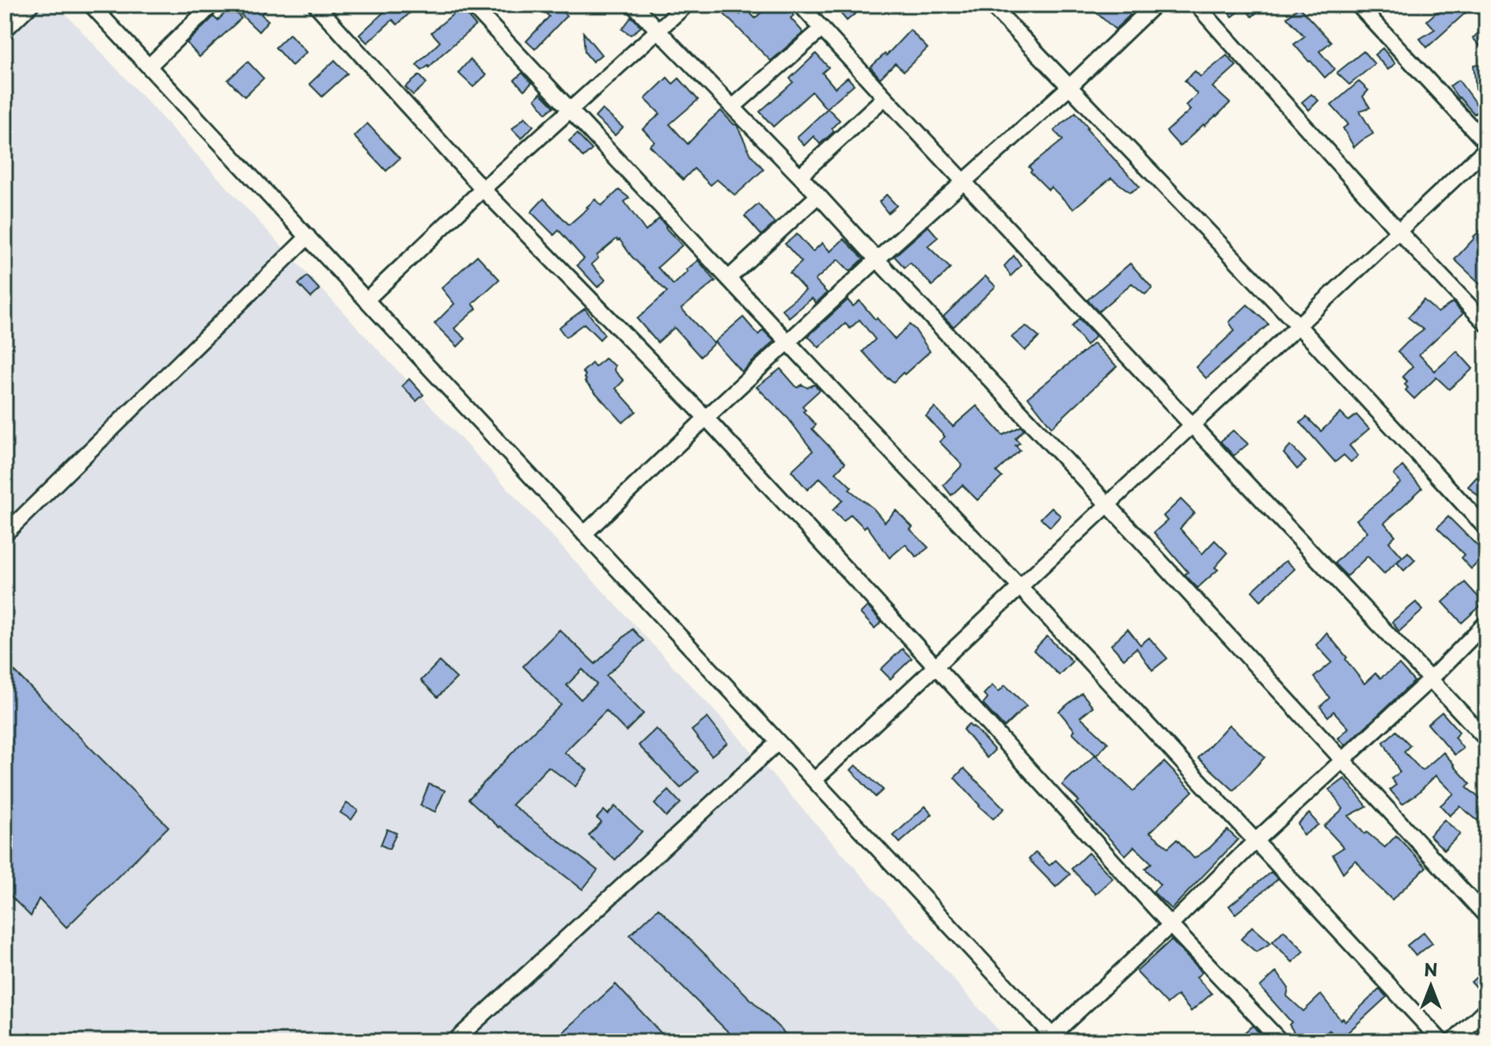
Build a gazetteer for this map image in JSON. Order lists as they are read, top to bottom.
{
  "north": "top"
}
